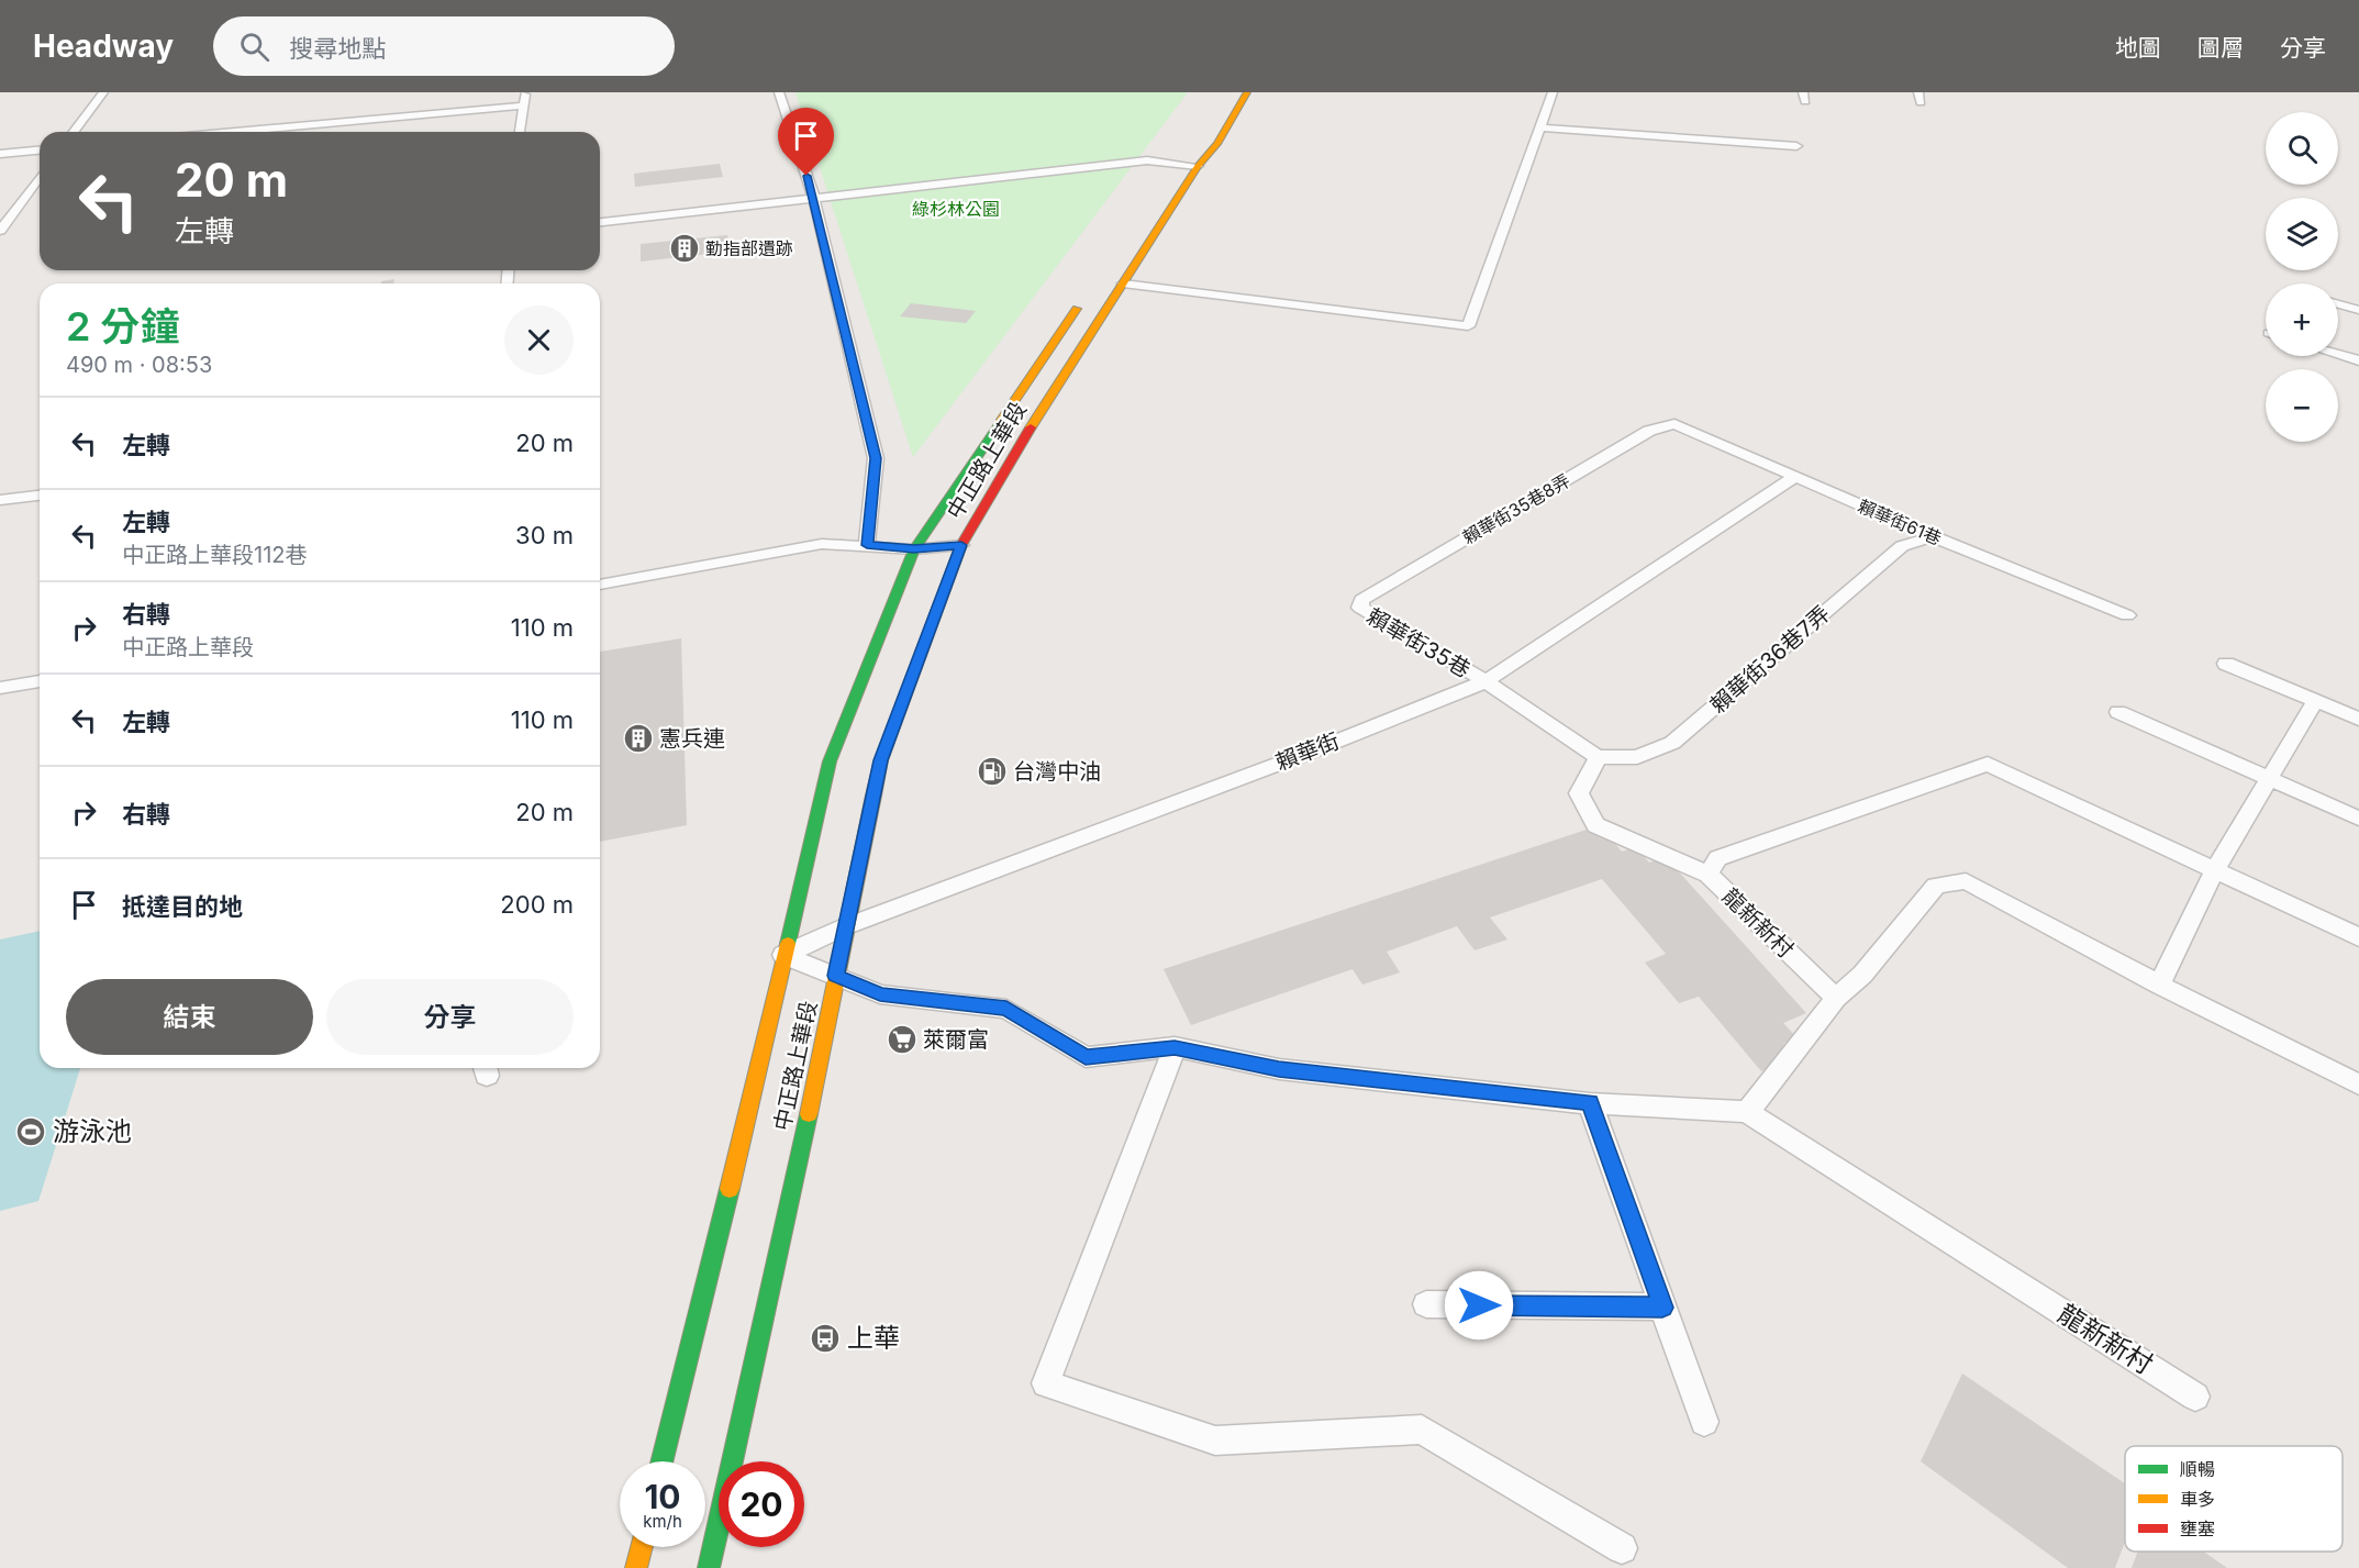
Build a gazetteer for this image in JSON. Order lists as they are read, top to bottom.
{
  "streets": {
    "main road": ["中正路上華段"],
    "lane": [
      "賴華街35巷8弄",
      "賴華街61巷",
      "賴華街35巷",
      "賴華街36巷7弄",
      "賴華街",
      "龍新新村"
    ]
  },
  "crossings": [
    ["中正路上華段", "賴華街"],
    ["賴華街35巷8弄", "賴華街61巷"],
    ["賴華街35巷8弄", "賴華街35巷"],
    ["賴華街61巷", "賴華街36巷7弄"],
    ["賴華街61巷", "賴華街"],
    ["賴華街35巷", "賴華街"]
  ],
  "parks": ["綠杉林公園"],
  "places": {
    "building": ["勤指部遺跡", "憲兵連"],
    "fuel station": ["台灣中油"],
    "supermarket": ["萊爾富"],
    "sports": ["游泳池"],
    "bus stop": ["上華"]
  },
  "legend": ["順暢", "車多", "壅塞"],
  "page": {
    "header": "Headway",
    "search": "搜尋地點",
    "nav": ["地圖", "圖層", "分享"],
    "map_buttons": ["+", "−"],
    "turn": ["20 m", "左轉"],
    "heading": ["2 分鐘", "490 m · 08:53"],
    "list": [
      {
        "name": "左轉",
        "value": "20 m"
      },
      {
        "name": "左轉",
        "note": "中正路上華段112巷",
        "value": "30 m"
      },
      {
        "name": "右轉",
        "note": "中正路上華段",
        "value": "110 m"
      },
      {
        "name": "左轉",
        "value": "110 m"
      },
      {
        "name": "右轉",
        "value": "20 m"
      },
      {
        "name": "抵達目的地",
        "value": "200 m"
      }
    ],
    "buttons": ["結束", "分享"],
    "speed": "10 km/h",
    "limit": "20"
  }
}
